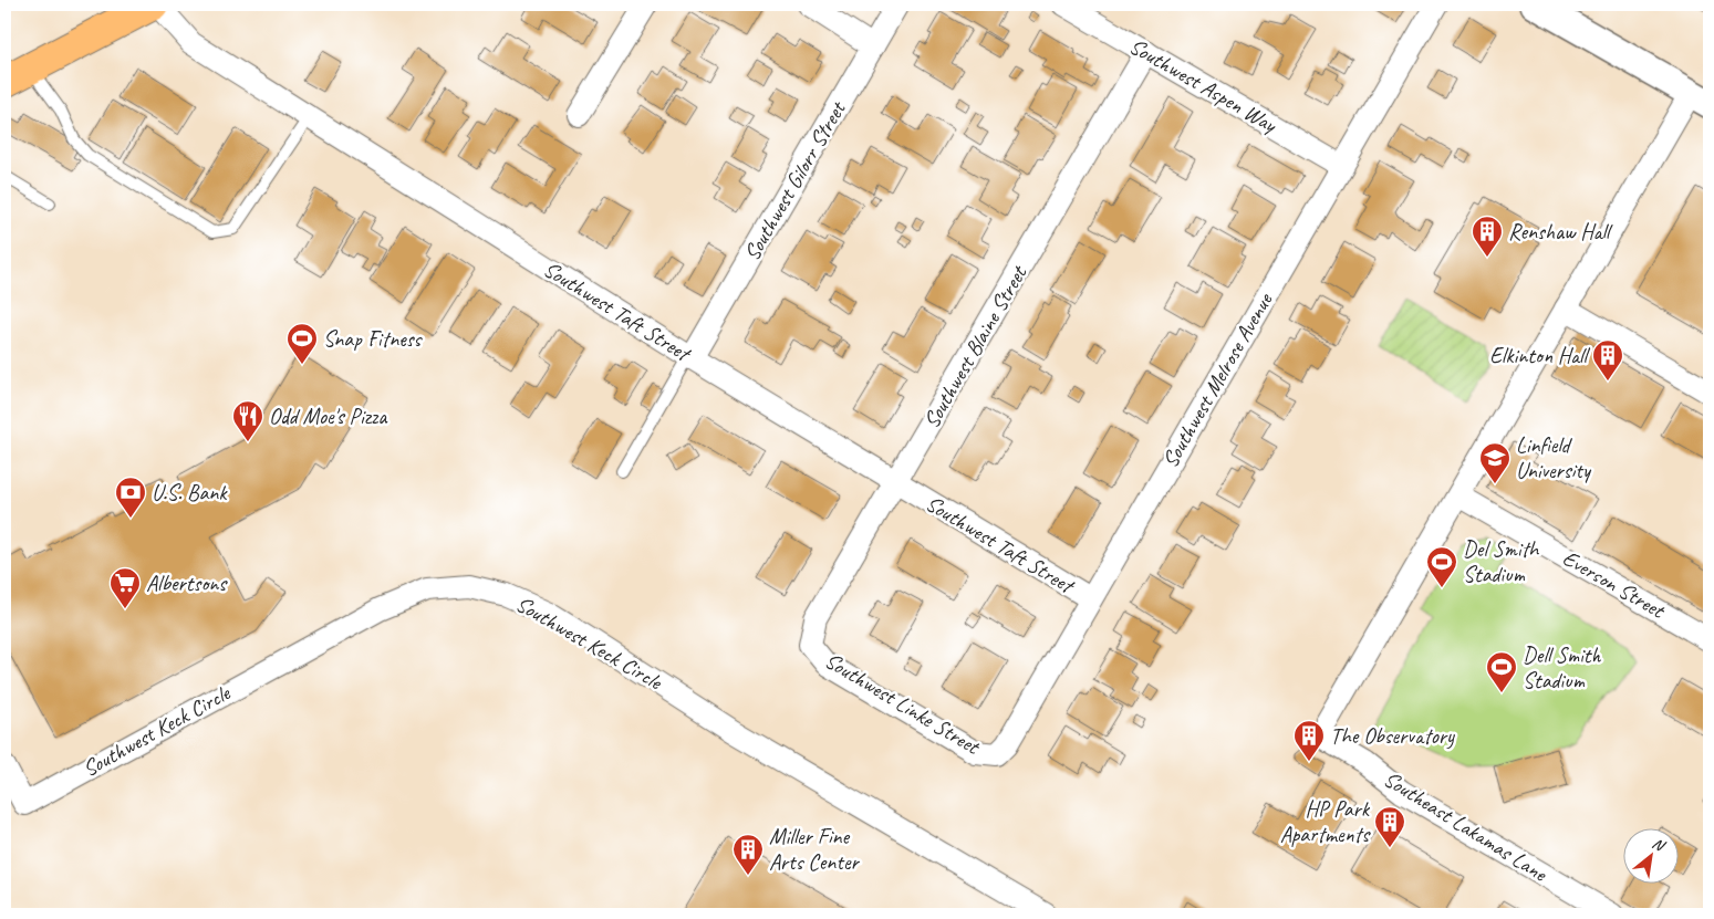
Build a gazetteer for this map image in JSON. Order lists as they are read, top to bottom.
{
  "streets": {
    "street": [
      "Southwest Aspen Way",
      "Southwest Gilorr Street",
      "Southwest Taft Street",
      "Southwest Blaine Street",
      "Southwest Melrose Avenue",
      "Everson Street",
      "Southwest Keck Circle",
      "Southwest Linke Street",
      "Southeast Lakamas Lane"
    ]
  },
  "crossings": [
    ["Southwest Aspen Way", "Southwest Blaine Street"],
    ["Southwest Aspen Way", "Southwest Melrose Avenue"],
    ["Southwest Gilorr Street", "Southwest Taft Street"],
    ["Southwest Taft Street", "Southwest Blaine Street"],
    ["Southwest Taft Street", "Southwest Melrose Avenue"],
    ["Southwest Blaine Street", "Southwest Linke Street"],
    ["Southwest Melrose Avenue", "Southwest Linke Street"],
    ["Everson Street", "Southeast Lakamas Lane"]
  ],
  "places": {
    "building": [
      "Renshaw Hall",
      "Elkinton Hall",
      "The Observatory",
      "HP Park Apartments",
      "Miller Fine Arts Center"
    ],
    "sports": ["Snap Fitness", "Del Smith Stadium", "Dell Smith Stadium"],
    "restaurant": ["Odd Moe's Pizza"],
    "school or university": ["Linfield University"],
    "bank": ["U.S. Bank"],
    "supermarket": ["Albertsons"]
  },
  "north": "top right"
}
